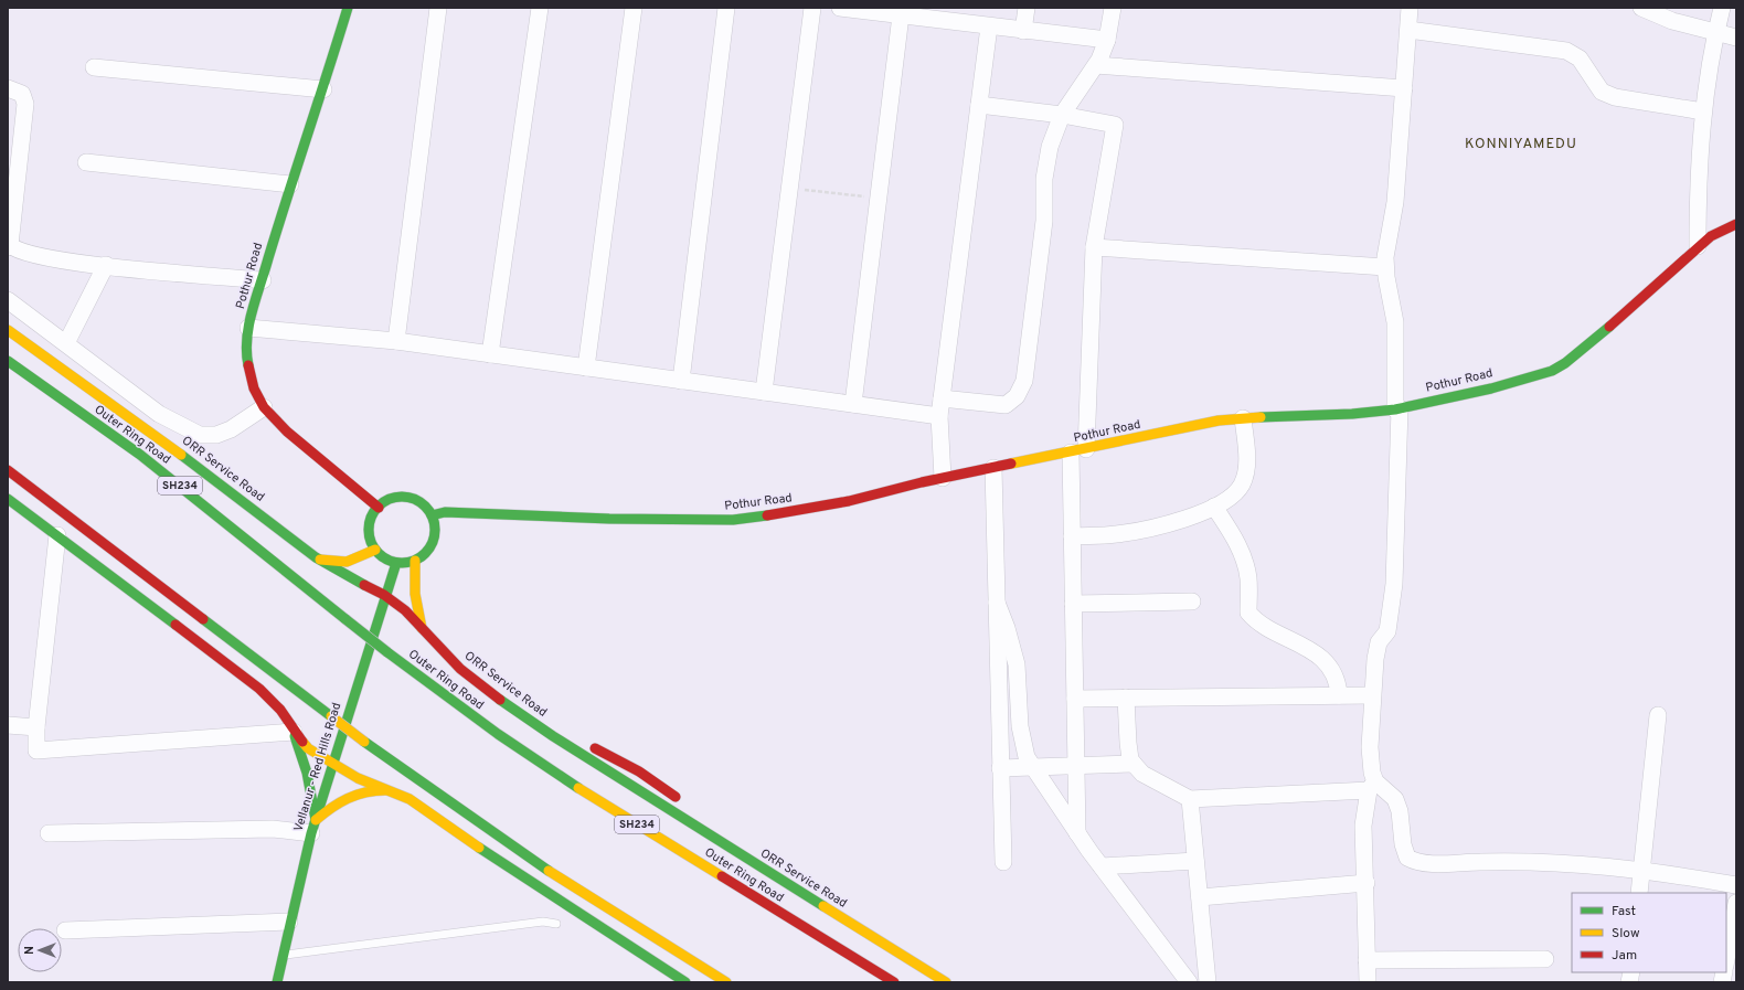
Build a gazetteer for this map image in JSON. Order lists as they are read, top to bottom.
{
  "streets": {
    "main road": [
      "Pothur Road",
      "Outer Ring Road",
      "ORR Service Road",
      "SH234",
      "Vellanur - Red Hills Road"
    ]
  },
  "crossings": [
    ["Pothur Road", "Vellanur - Red Hills Road"],
    ["ORR Service Road", "Vellanur - Red Hills Road"]
  ],
  "districts": ["KONNIYAMEDU"],
  "legend": ["Fast", "Slow", "Jam"],
  "north": "left"
}
